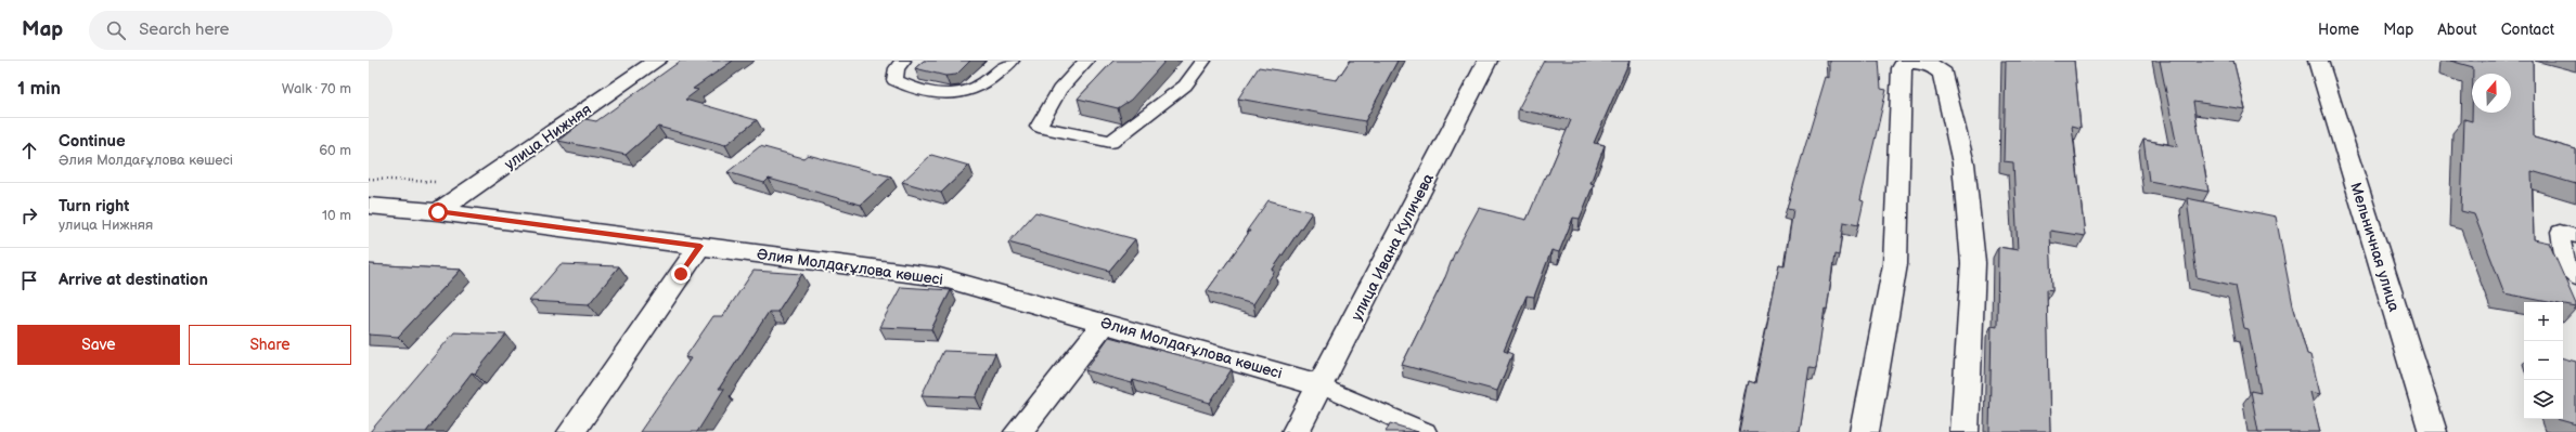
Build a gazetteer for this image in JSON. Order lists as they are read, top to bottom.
{
  "streets": {
    "street": [
      "улица Нижняя",
      "улица Ивана Куличева",
      "Мельничная улица",
      "Әлия Молдағұлова көшесі"
    ]
  },
  "crossings": [
    ["улица Нижняя", "Әлия Молдағұлова көшесі"],
    ["улица Ивана Куличева", "Әлия Молдағұлова көшесі"]
  ],
  "north": "top",
  "page": {
    "header": "Map",
    "search": "Search here",
    "nav": [
      "Home",
      "Map",
      "About",
      "Contact"
    ],
    "heading": ["1 min", "Walk · 70 m"],
    "list": [
      ["Continue", "Әлия Молдағұлова көшесі", "60 m"],
      ["Turn right", "улица Нижняя", "10 m"],
      "Arrive at destination"
    ],
    "map_buttons": ["+", "−"],
    "buttons": ["Save", "Share"]
  }
}
